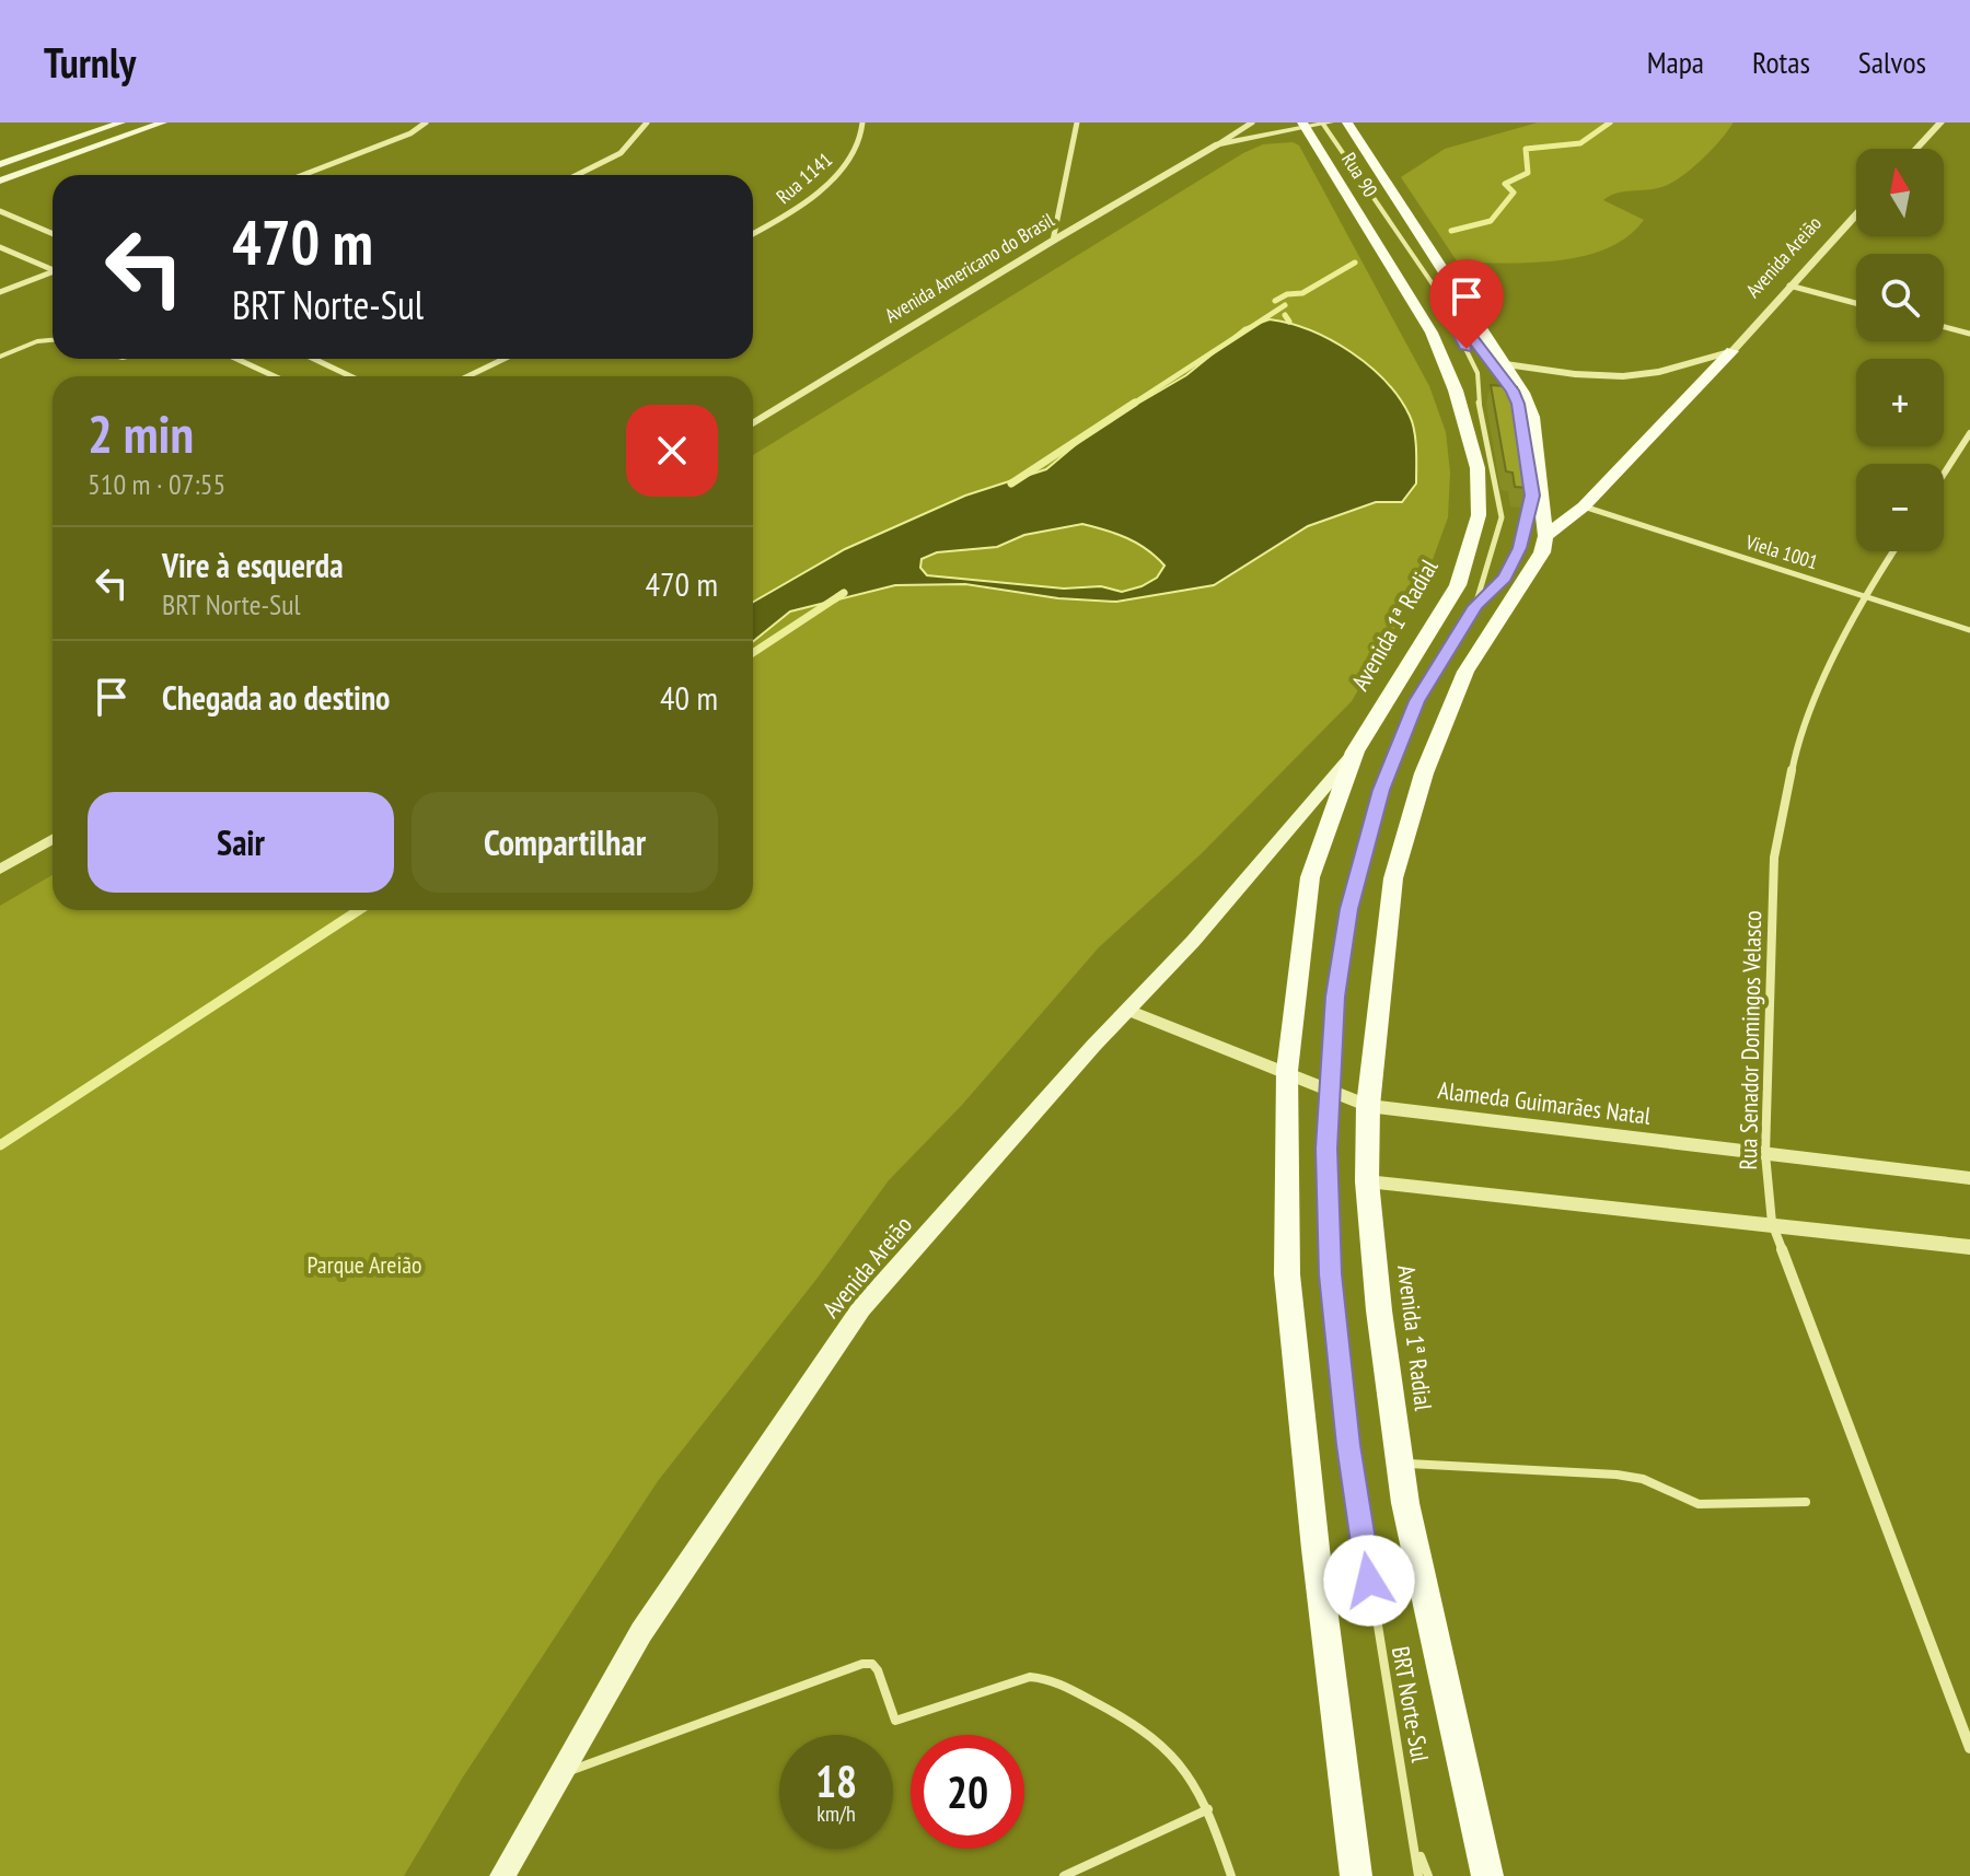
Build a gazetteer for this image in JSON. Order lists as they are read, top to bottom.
{
  "streets": {
    "main road": ["Rua 90", "Avenida Areião", "Avenida 1ª Radial"],
    "street": [
      "Rua 1141",
      "Avenida Americano do Brasil",
      "Rua Senador Domingos Velasco",
      "Alameda Guimarães Natal"
    ],
    "lane": ["Viela 1001", "BRT Norte-Sul"]
  },
  "crossings": [
    ["Rua 90", "Avenida Americano do Brasil"],
    ["Rua 90", "Avenida 1ª Radial"],
    ["Avenida Areião", "Avenida 1ª Radial"],
    ["Avenida Areião", "Alameda Guimarães Natal"],
    ["Avenida Americano do Brasil", "BRT Norte-Sul"],
    ["Viela 1001", "Rua Senador Domingos Velasco"],
    ["Avenida 1ª Radial", "Alameda Guimarães Natal"],
    ["Rua Senador Domingos Velasco", "Alameda Guimarães Natal"],
    ["Alameda Guimarães Natal", "BRT Norte-Sul"]
  ],
  "parks": ["Parque Areião"],
  "north": "top",
  "page": {
    "header": "Turnly",
    "nav": ["Mapa", "Rotas", "Salvos"],
    "map_buttons": ["+", "−"],
    "turn": ["470 m", "BRT Norte-Sul"],
    "heading": ["2 min", "510 m · 07:55"],
    "list": [
      {
        "name": "Vire à esquerda",
        "note": "BRT Norte-Sul",
        "value": "470 m"
      },
      {
        "name": "Chegada ao destino",
        "value": "40 m"
      }
    ],
    "buttons": ["Sair", "Compartilhar"],
    "speed": "18 km/h",
    "limit": "20"
  }
}
